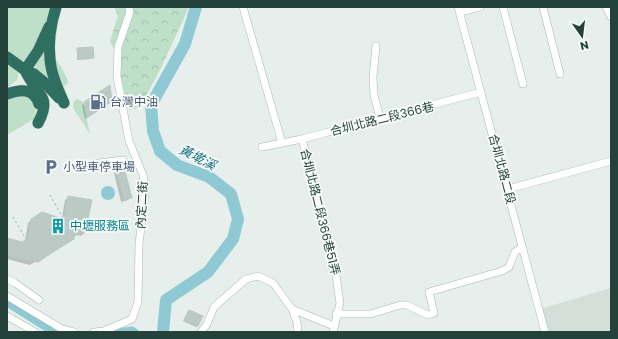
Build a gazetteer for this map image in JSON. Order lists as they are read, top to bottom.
{
  "streets": {
    "street": [
      "合圳北路二段366巷",
      "合圳北路二段",
      "內定二街",
      "合圳北路二段366巷51弄"
    ]
  },
  "crossings": [
    ["合圳北路二段366巷", "合圳北路二段"],
    ["合圳北路二段366巷", "合圳北路二段366巷51弄"]
  ],
  "water": ["黃墘溪"],
  "places": {
    "fuel station": ["台灣中油"],
    "parking": ["小型車停車場"],
    "building": ["中壢服務區"]
  },
  "north": "bottom"
}
